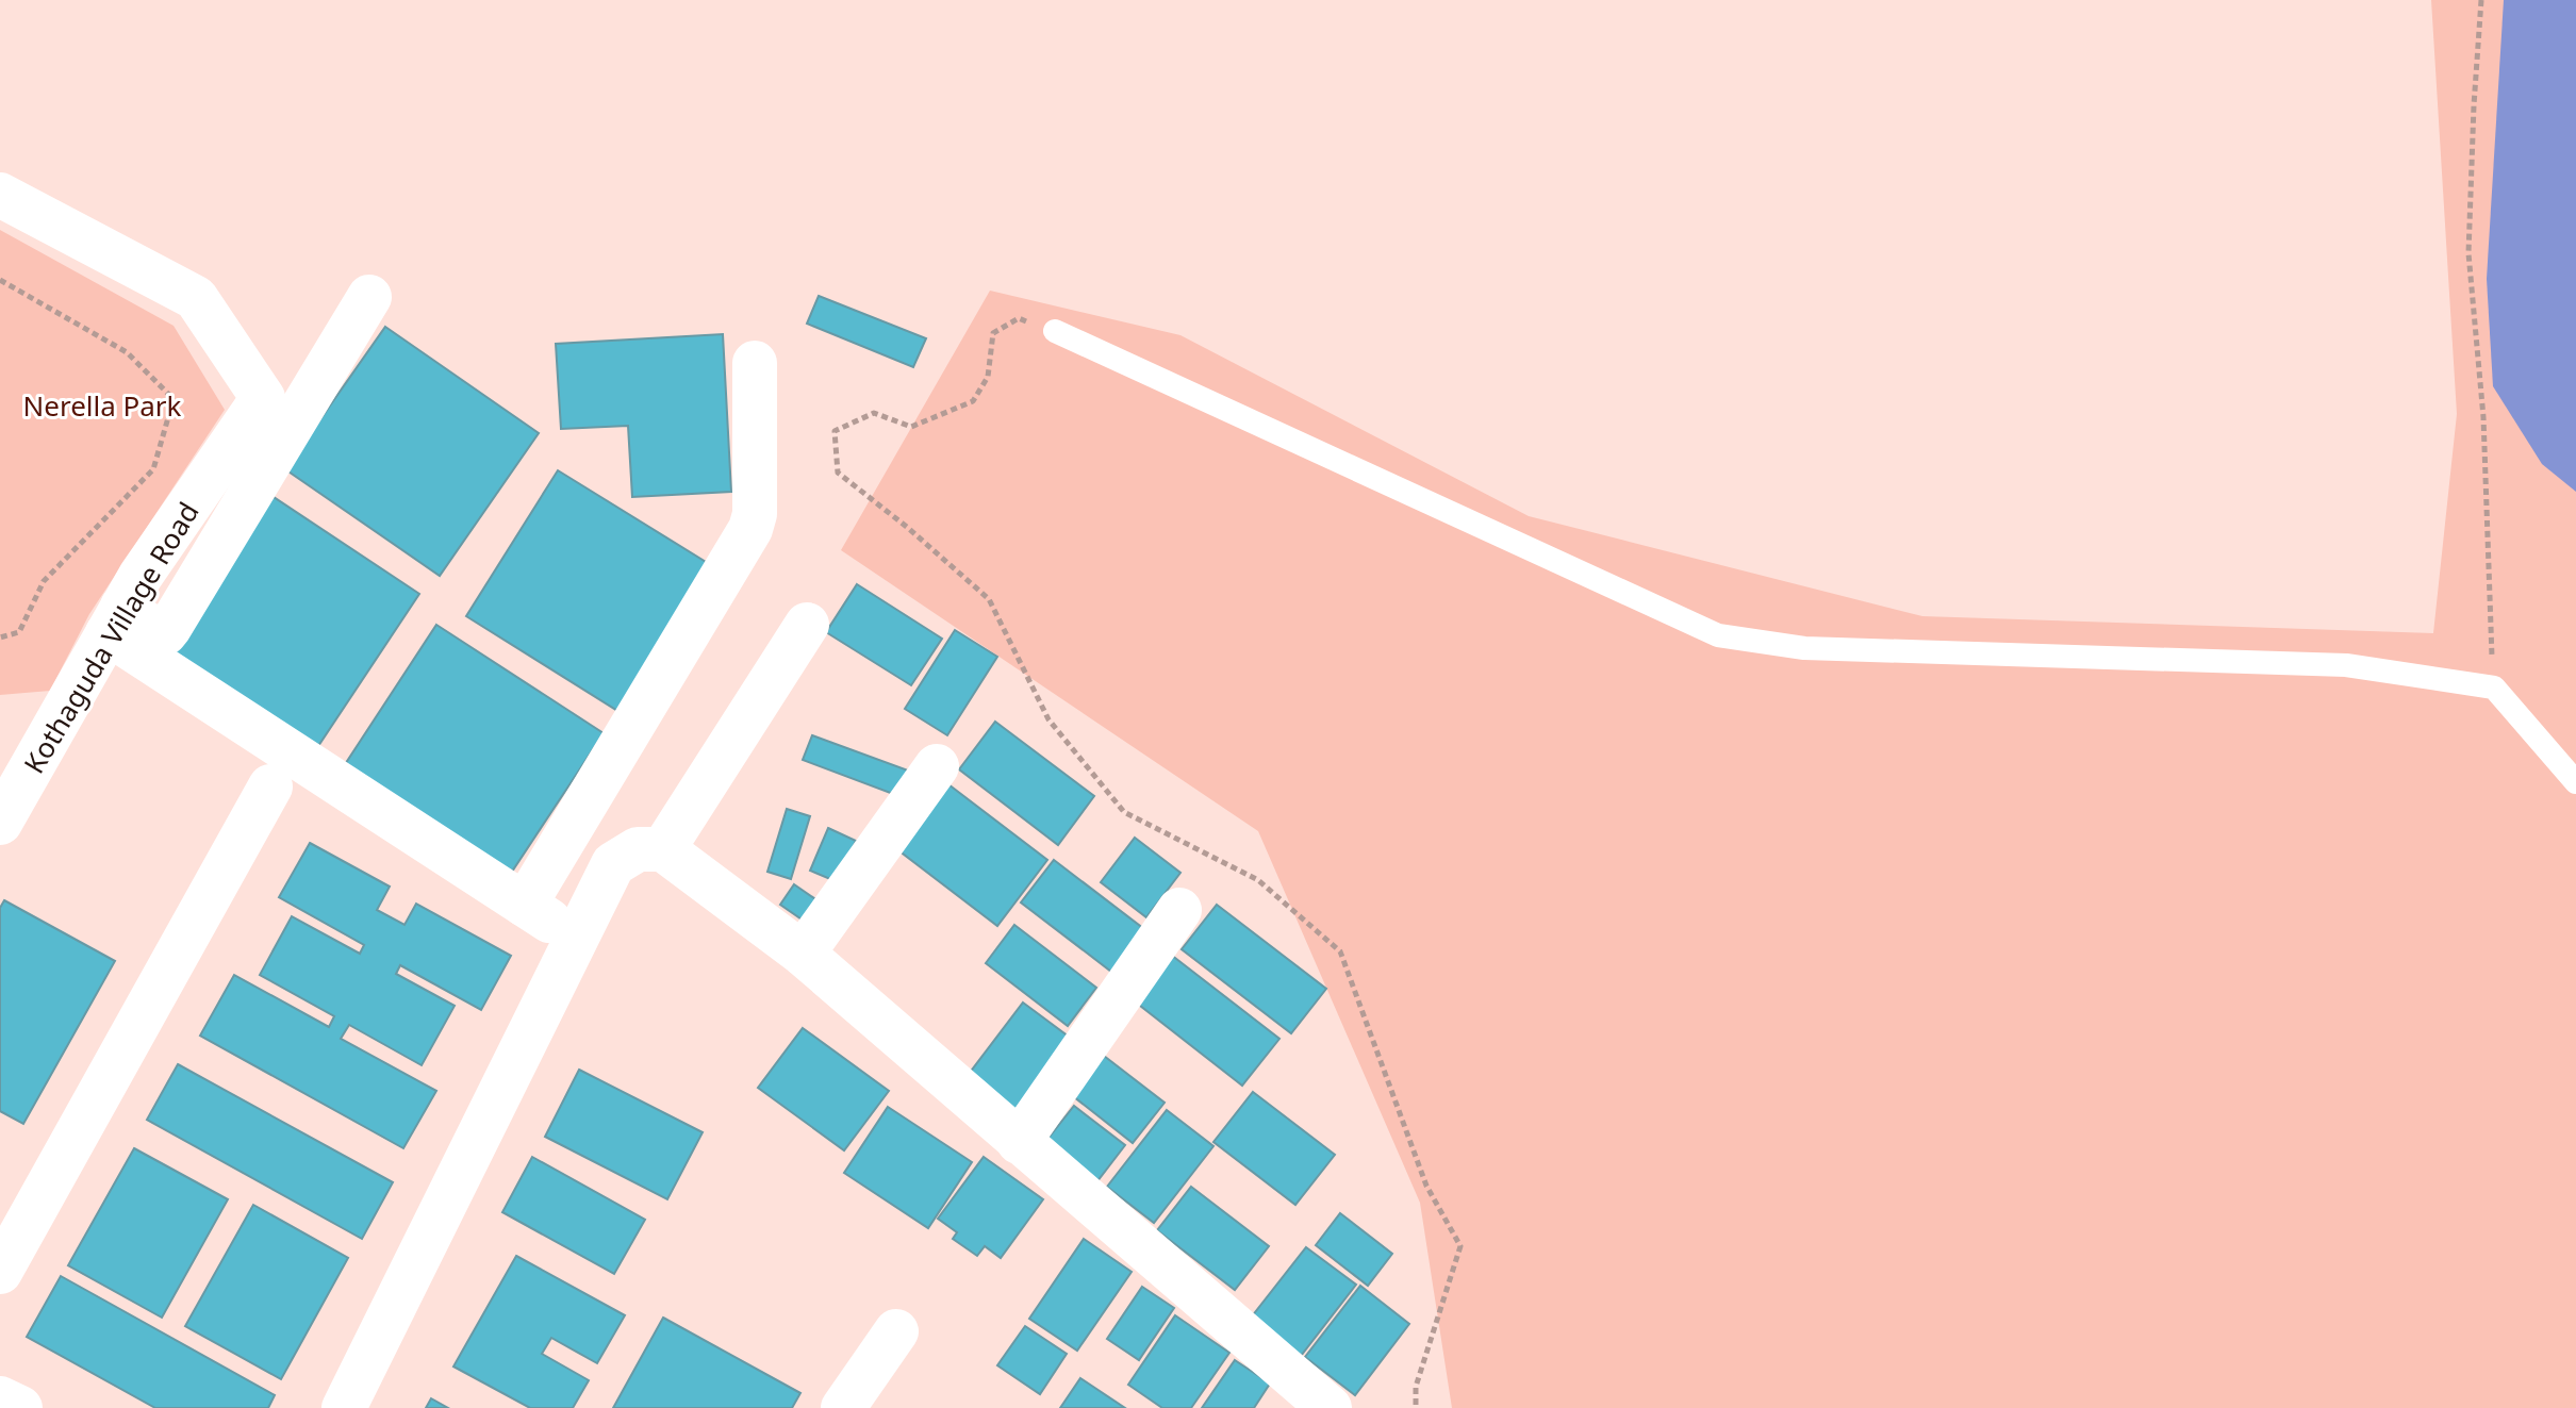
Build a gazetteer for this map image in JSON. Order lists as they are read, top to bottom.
{
  "streets": {
    "street": ["Kothaguda Village Road"]
  },
  "parks": ["Nerella Park"]
}
